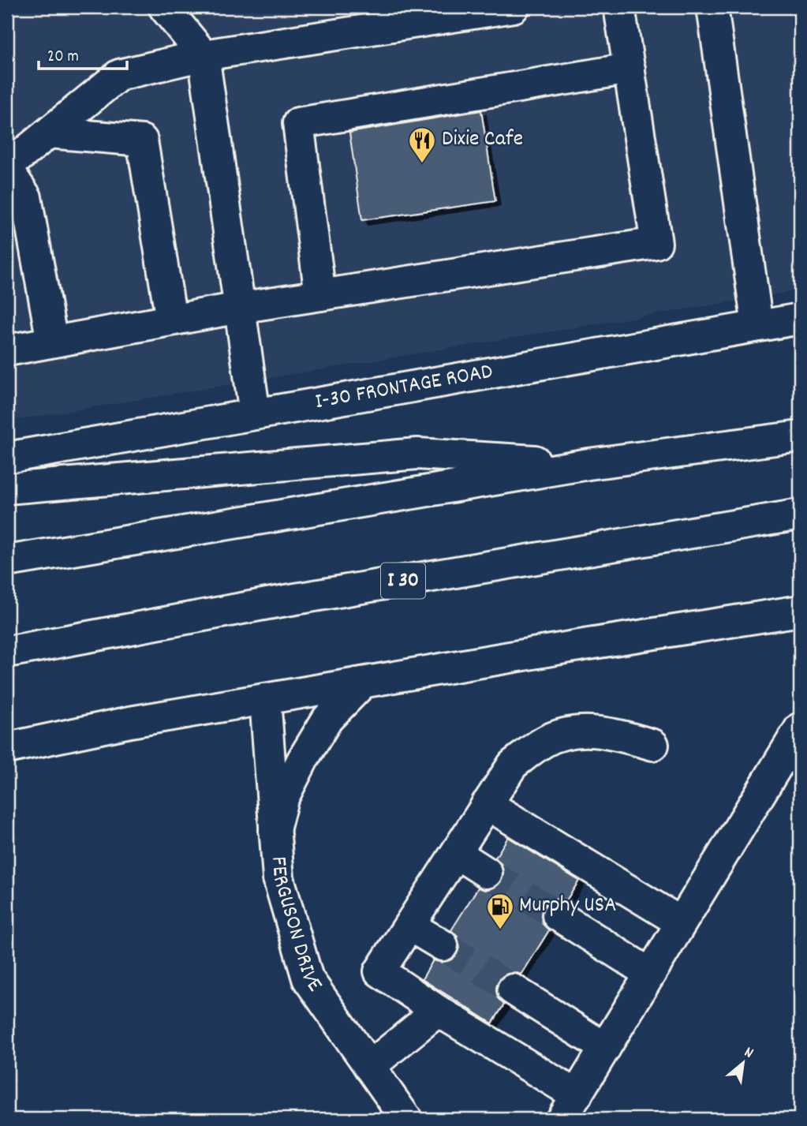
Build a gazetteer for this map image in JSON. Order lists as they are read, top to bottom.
{
  "streets": {
    "main road": ["I-30 FRONTAGE ROAD", "I 30", "FERGUSON DRIVE"]
  },
  "places": {
    "restaurant": ["Dixie Cafe"],
    "fuel station": ["Murphy USA"]
  },
  "scale_bar": "20 m",
  "north": "top right"
}
